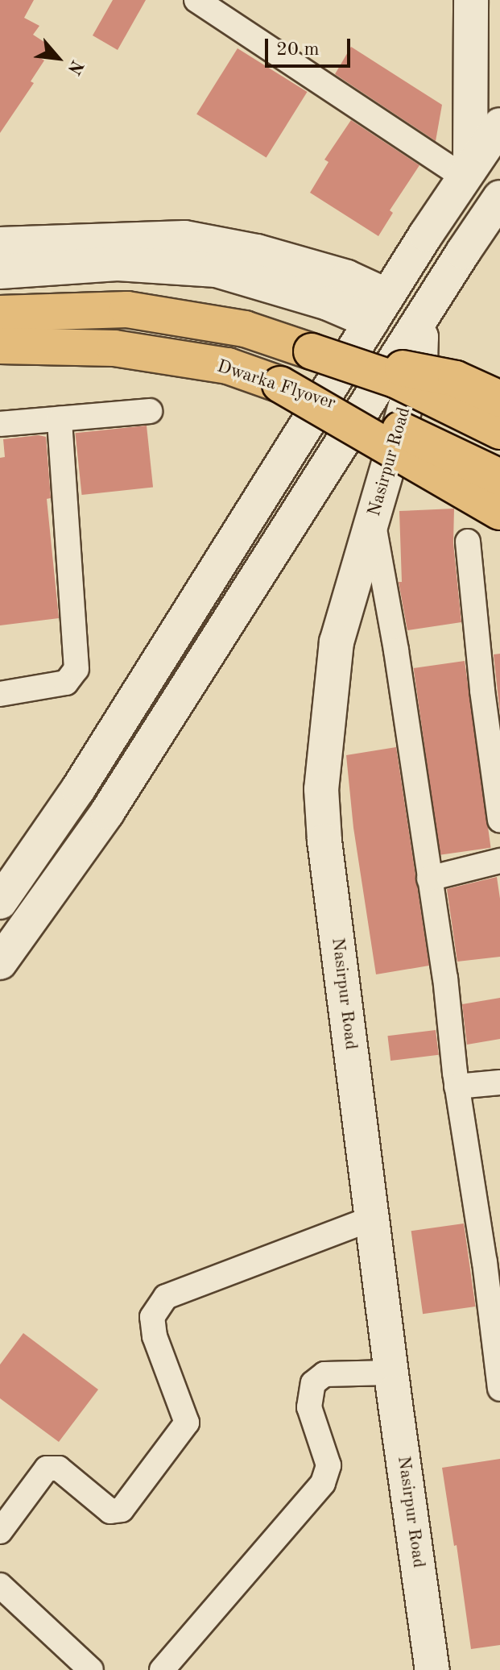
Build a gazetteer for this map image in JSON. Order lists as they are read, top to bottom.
{
  "streets": {
    "main road": ["Dwarka Flyover"],
    "street": ["Nasirpur Road"]
  },
  "scale_bar": "20 m",
  "north": "bottom right"
}
